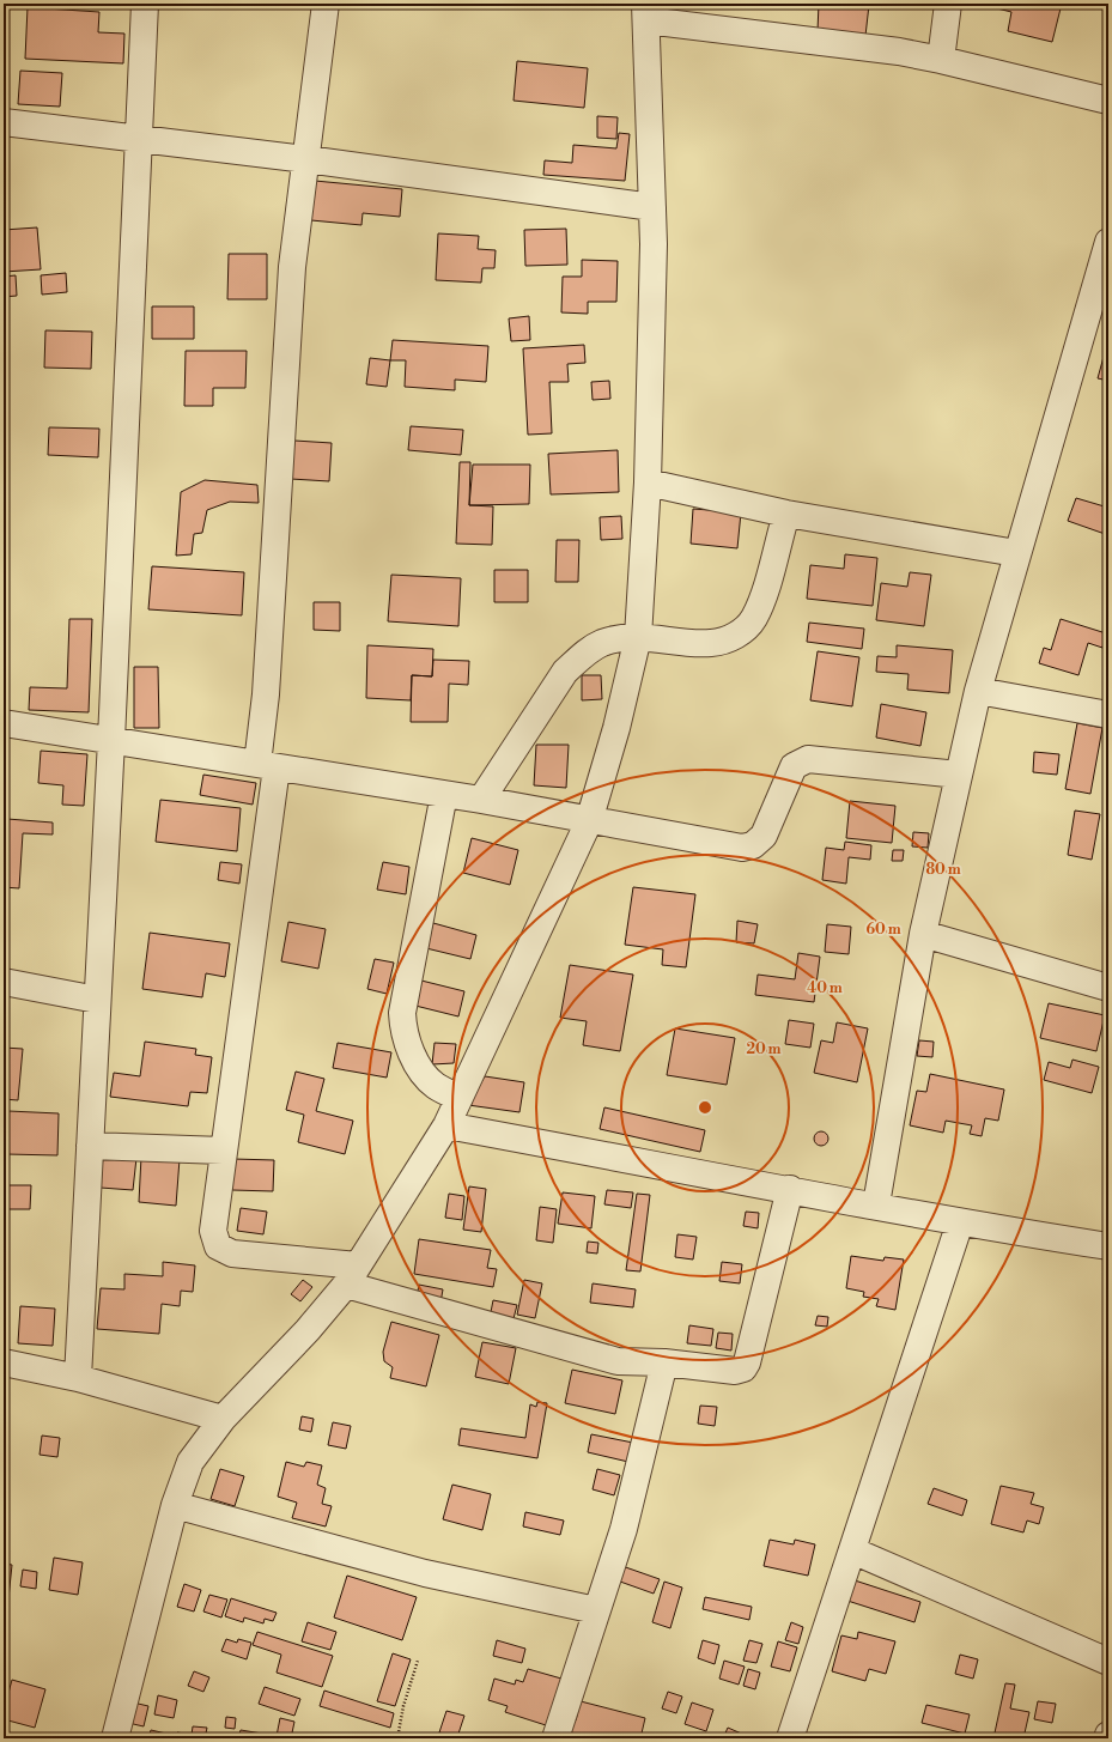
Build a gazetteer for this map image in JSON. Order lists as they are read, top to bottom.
{
  "rings": [
    "80 m",
    "60 m",
    "40 m",
    "20 m"
  ]
}
